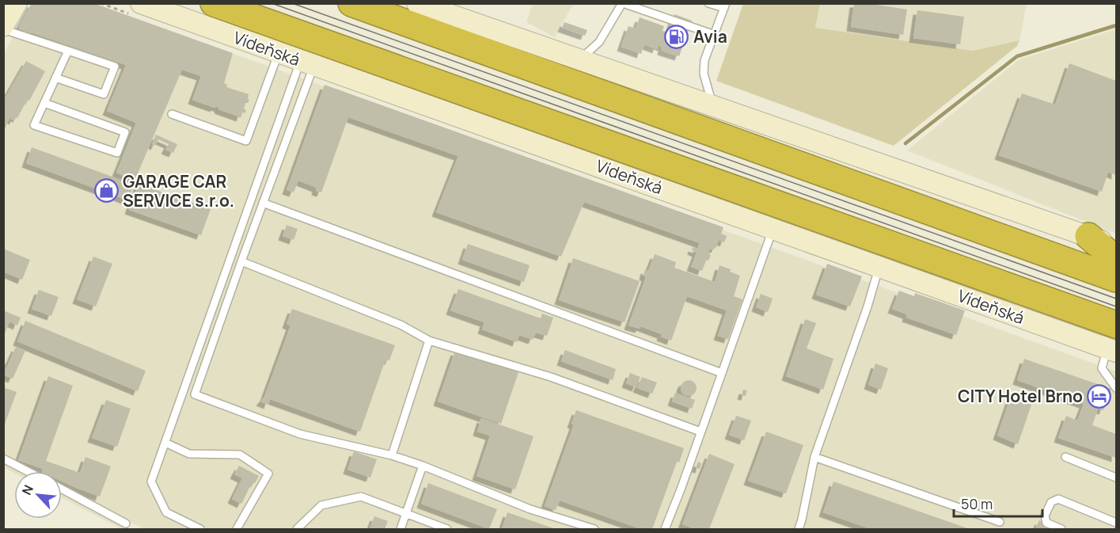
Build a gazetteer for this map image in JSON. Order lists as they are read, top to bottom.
{
  "streets": {
    "highway": ["Vídeňská"]
  },
  "places": {
    "fuel station": ["Avia"],
    "shop": ["GARAGE CAR SERVICE s.r.o."],
    "hotel": ["CITY Hotel Brno"]
  },
  "scale_bar": "50 m",
  "north": "top left"
}
